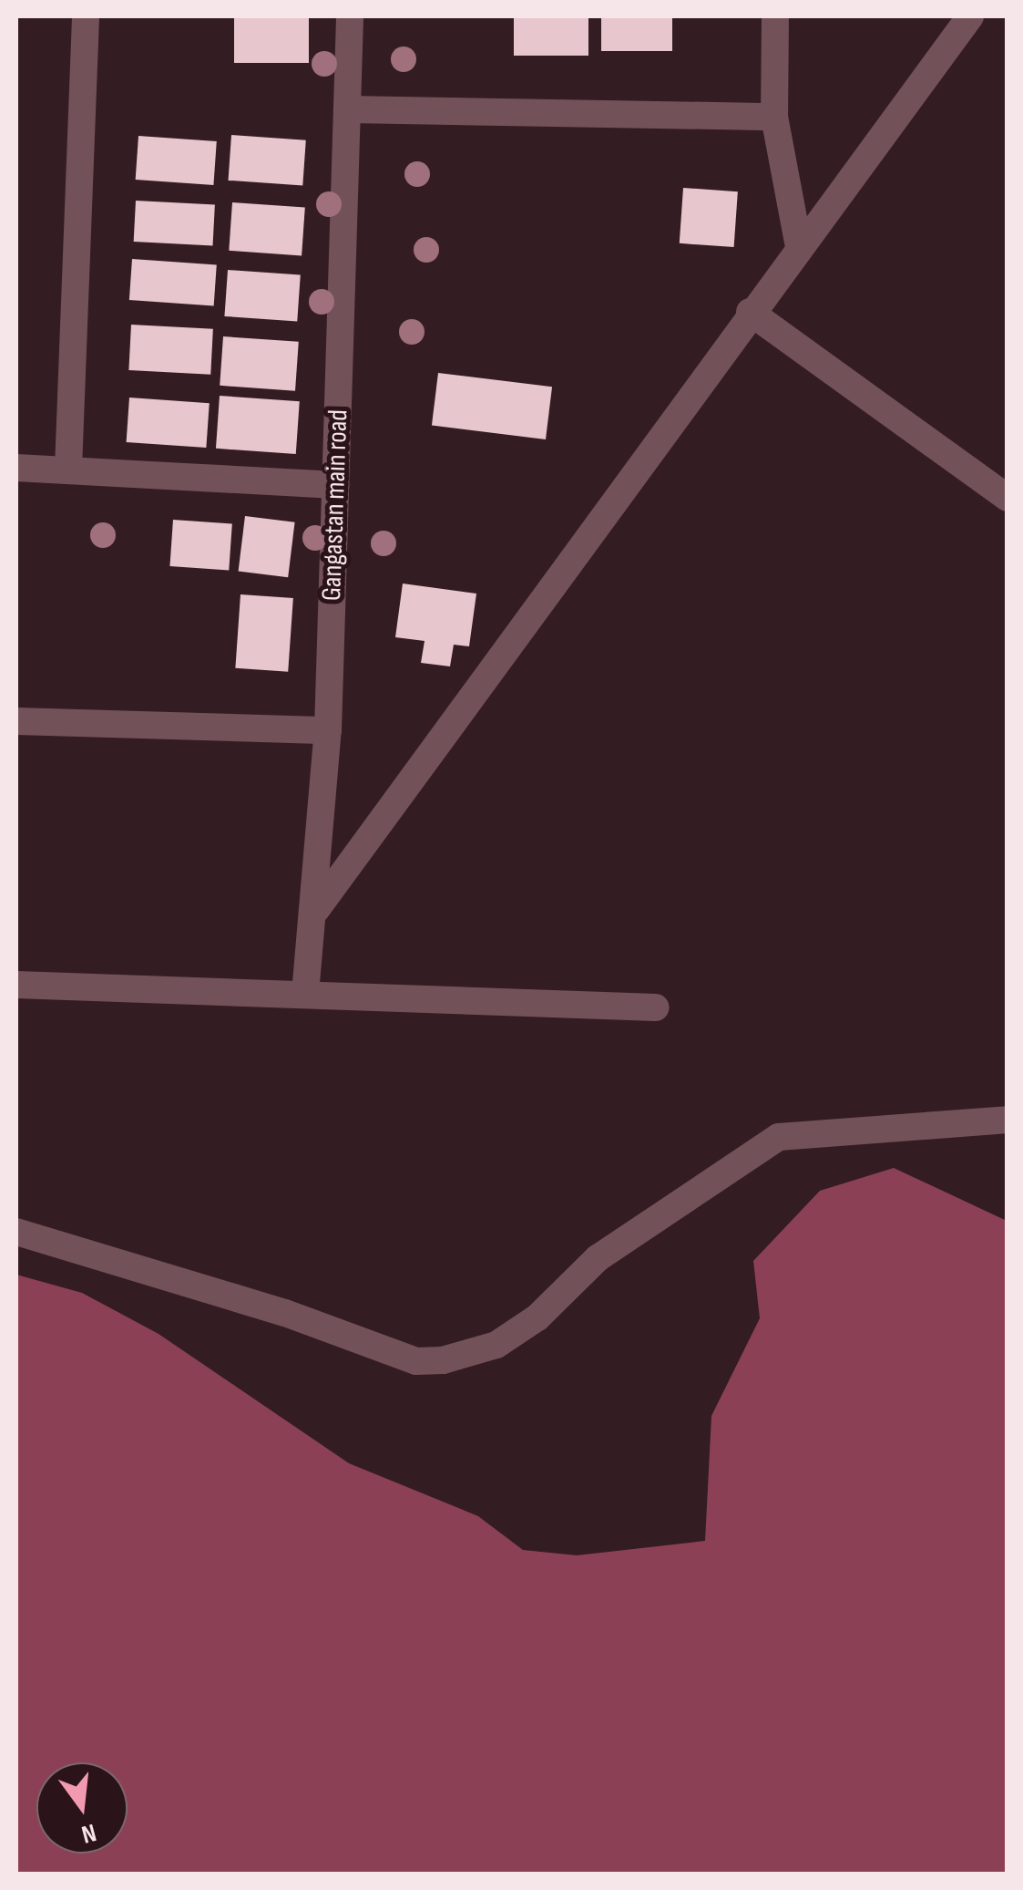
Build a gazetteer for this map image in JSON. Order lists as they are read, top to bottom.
{
  "streets": {
    "street": ["Gangastan main road"]
  },
  "north": "bottom"
}
